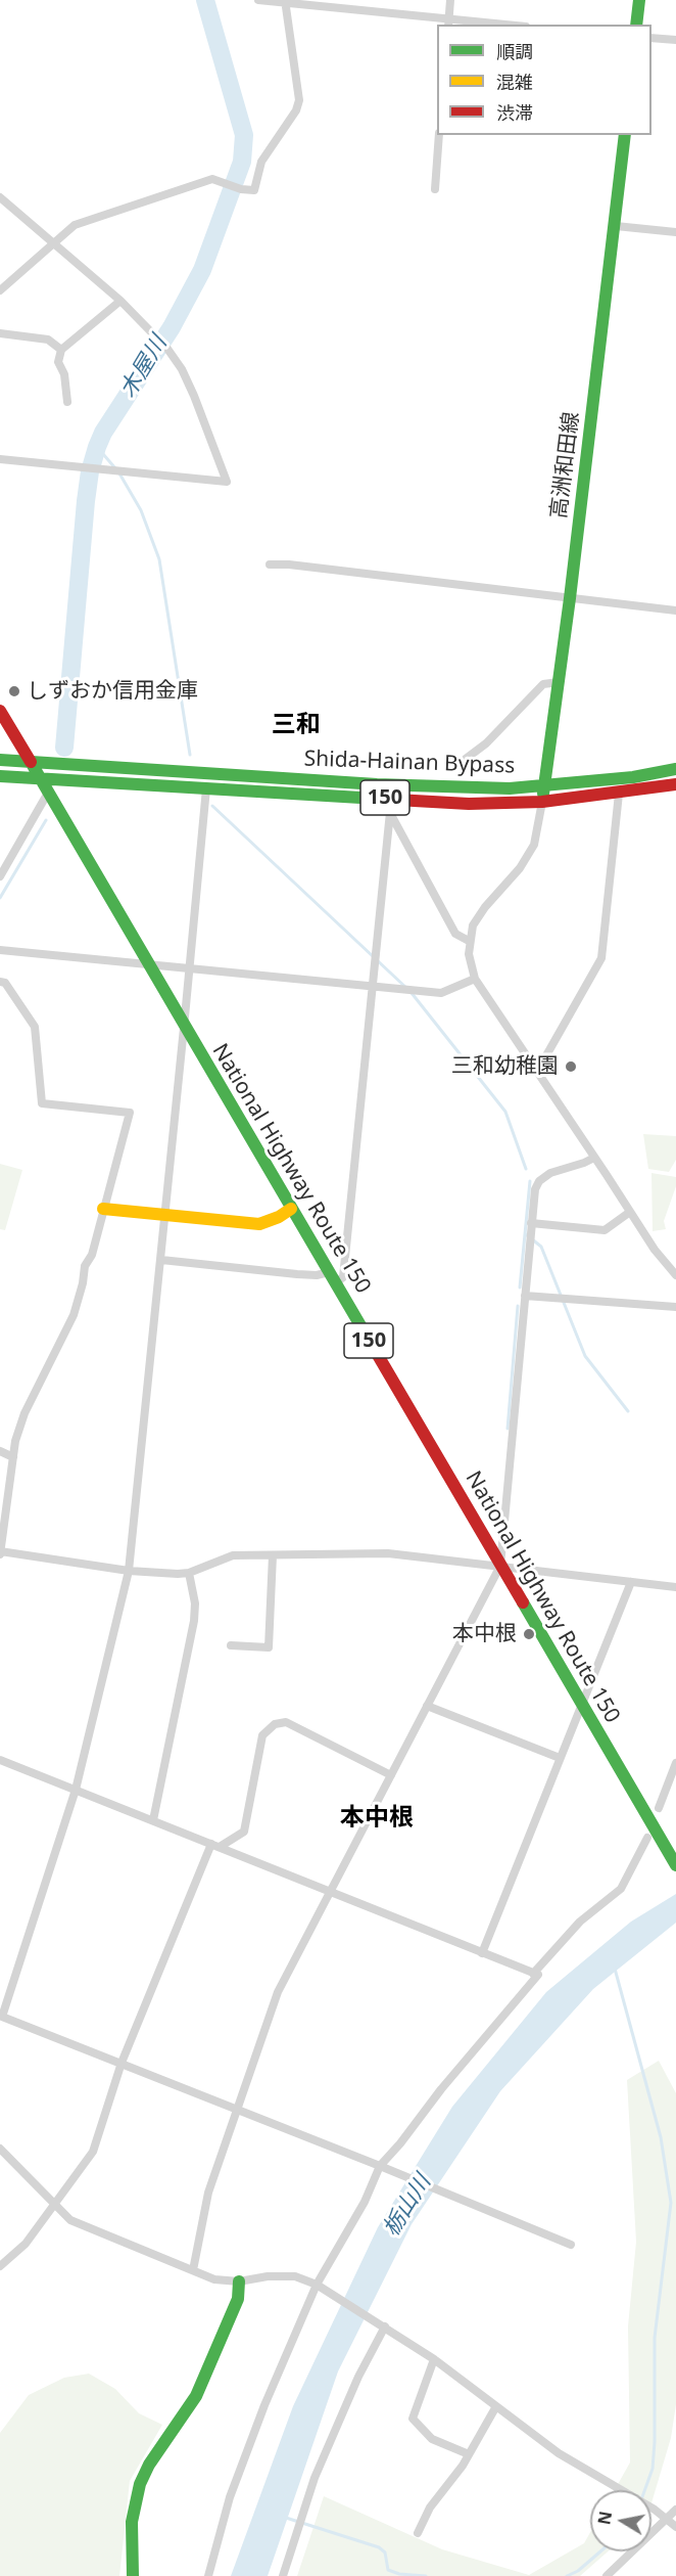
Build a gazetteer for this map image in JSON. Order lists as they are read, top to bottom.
{
  "streets": {
    "main road": [
      "高洲和田線",
      "Shida-Hainan Bypass",
      "150",
      "National Highway Route 150"
    ]
  },
  "crossings": [
    ["高洲和田線", "Shida-Hainan Bypass"],
    ["Shida-Hainan Bypass", "150"],
    ["Shida-Hainan Bypass", "National Highway Route 150"],
    ["150", "National Highway Route 150"]
  ],
  "districts": ["三和", "本中根"],
  "water": ["木屋川", "栃山川"],
  "places": ["しずおか信用金庫", "三和幼稚園", "本中根"],
  "legend": ["順調", "混雑", "渋滞"],
  "north": "left"
}
